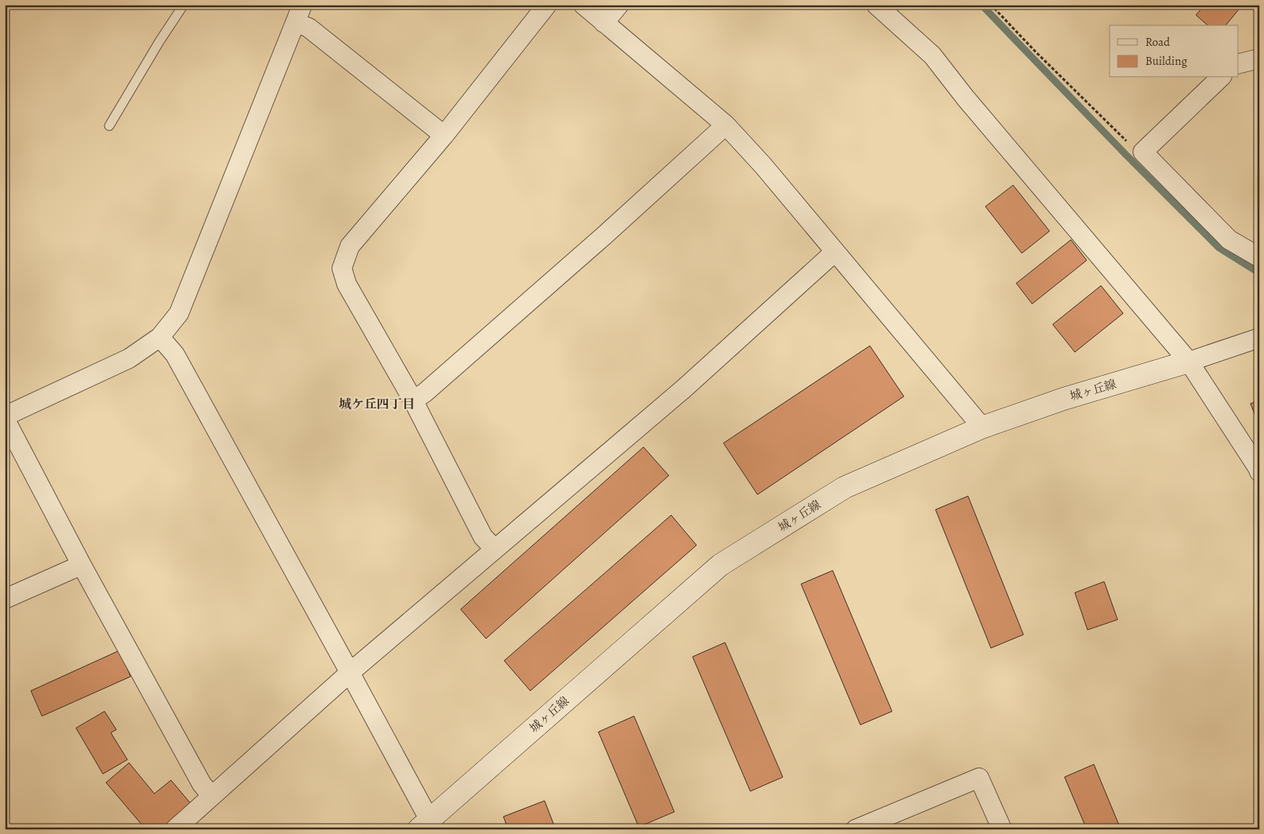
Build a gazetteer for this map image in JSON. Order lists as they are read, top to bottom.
{
  "streets": {
    "street": ["城ヶ丘線"]
  },
  "districts": ["城ケ丘四丁目"],
  "legend": ["Road", "Building"]
}
